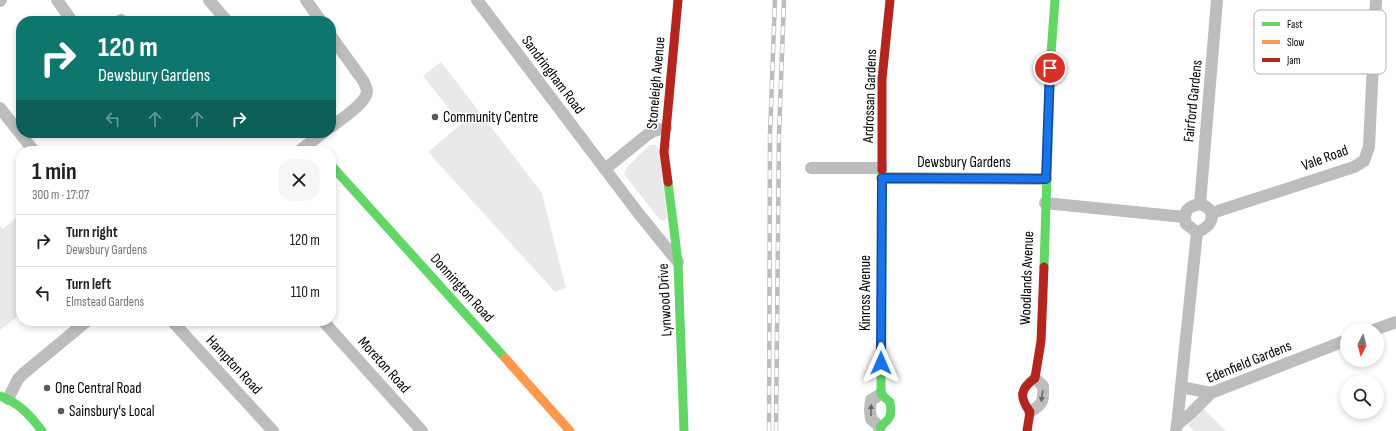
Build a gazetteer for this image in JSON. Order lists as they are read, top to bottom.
{
  "streets": {
    "street": [
      "Sandringham Road",
      "Stoneleigh Avenue",
      "Ardrossan Gardens",
      "Fairford Gardens",
      "Vale Road",
      "Dewsbury Gardens",
      "Woodlands Avenue",
      "Donnington Road",
      "Kinross Avenue",
      "Lynwood Drive",
      "Edenfield Gardens",
      "Hampton Road",
      "Moreton Road"
    ]
  },
  "crossings": [
    ["Sandringham Road", "Lynwood Drive"],
    ["Stoneleigh Avenue", "Lynwood Drive"],
    ["Ardrossan Gardens", "Dewsbury Gardens"],
    ["Ardrossan Gardens", "Kinross Avenue"],
    ["Fairford Gardens", "Vale Road"],
    ["Dewsbury Gardens", "Woodlands Avenue"]
  ],
  "places": ["Community Centre", "One Central Road", "Sainsbury's Local"],
  "legend": ["Fast", "Slow", "Jam"],
  "north": "bottom",
  "page": {
    "turn": ["120 m", "Dewsbury Gardens"],
    "heading": ["1 min", "300 m · 17:07"],
    "list": [
      {
        "name": "Turn right",
        "note": "Dewsbury Gardens",
        "value": "120 m"
      },
      {
        "name": "Turn left",
        "note": "Elmstead Gardens",
        "value": "110 m"
      }
    ]
  }
}
